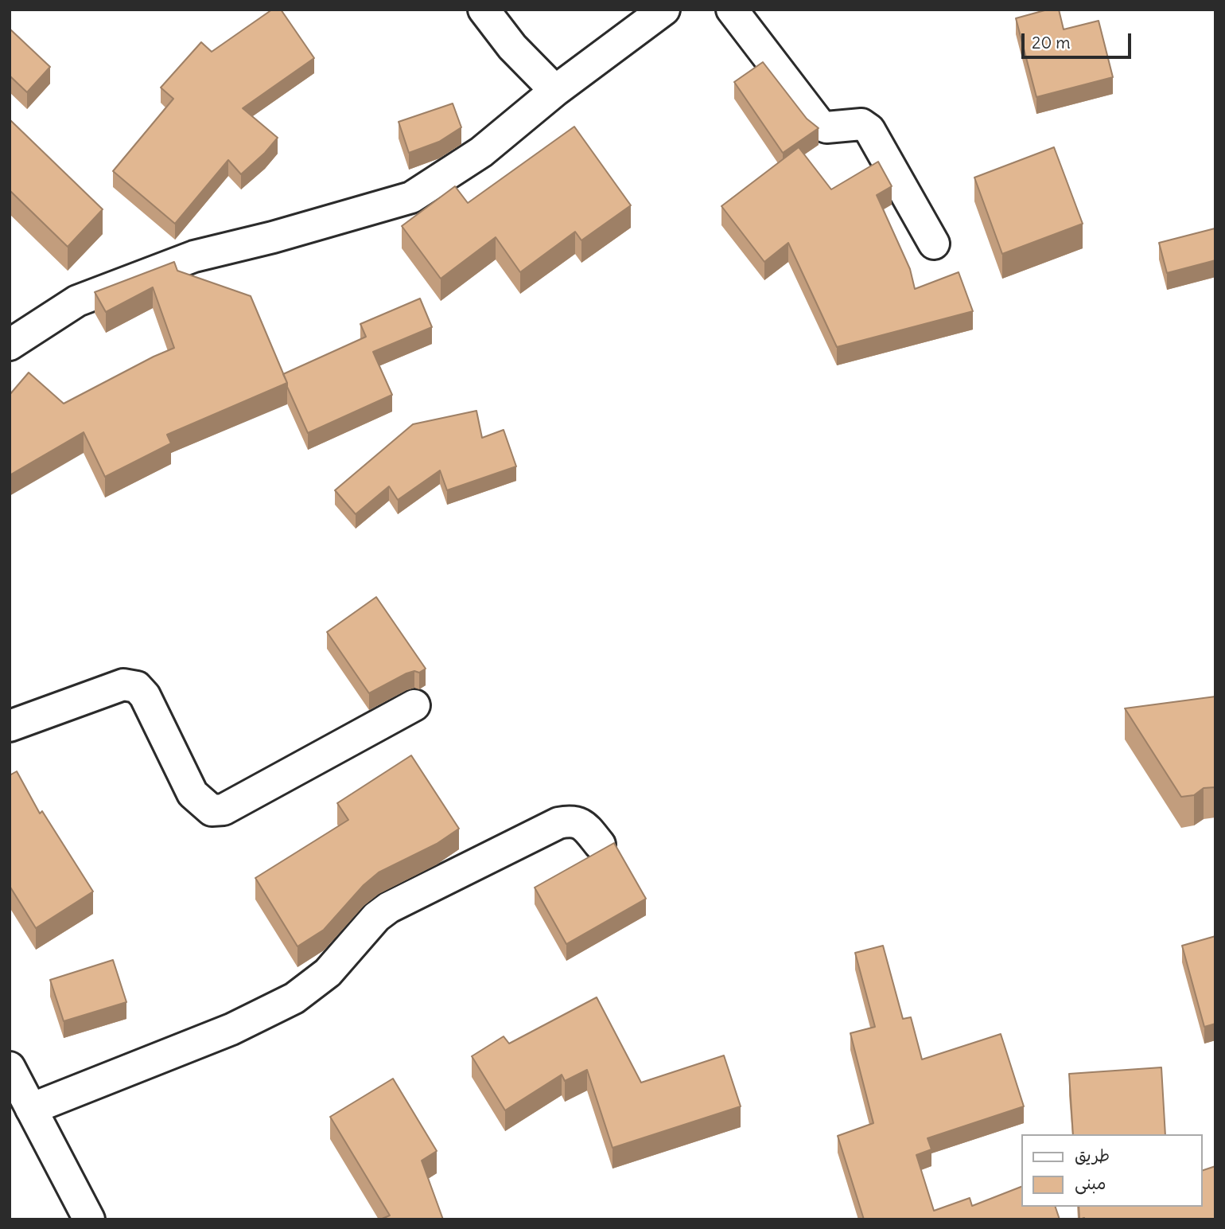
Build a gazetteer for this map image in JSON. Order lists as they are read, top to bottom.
{
  "legend": ["طريق", "مبنى"],
  "scale_bar": "20 m"
}
